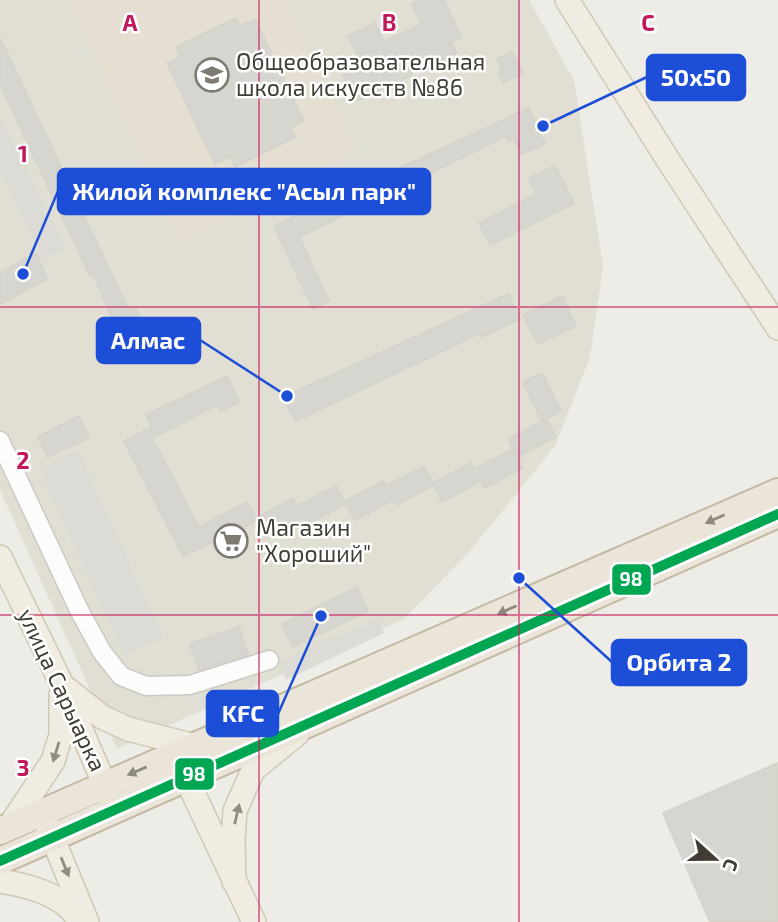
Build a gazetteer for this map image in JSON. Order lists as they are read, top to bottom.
{
  "streets": {
    "main road": ["улица Сарыарка"]
  },
  "places": {
    "school or university": ["Общеобразовательная школа искусств №86"],
    "other": [
      "50х50",
      "Жилой комплекс \"Асыл парк\"",
      "Алмас",
      "Орбита 2",
      "KFC"
    ],
    "supermarket": ["Магазин \"Хороший\""]
  },
  "lines": ["transit line 98"],
  "north": "right",
  "grid": {
    "columns": ["A", "B", "C"],
    "rows": ["1", "2", "3"]
  }
}
